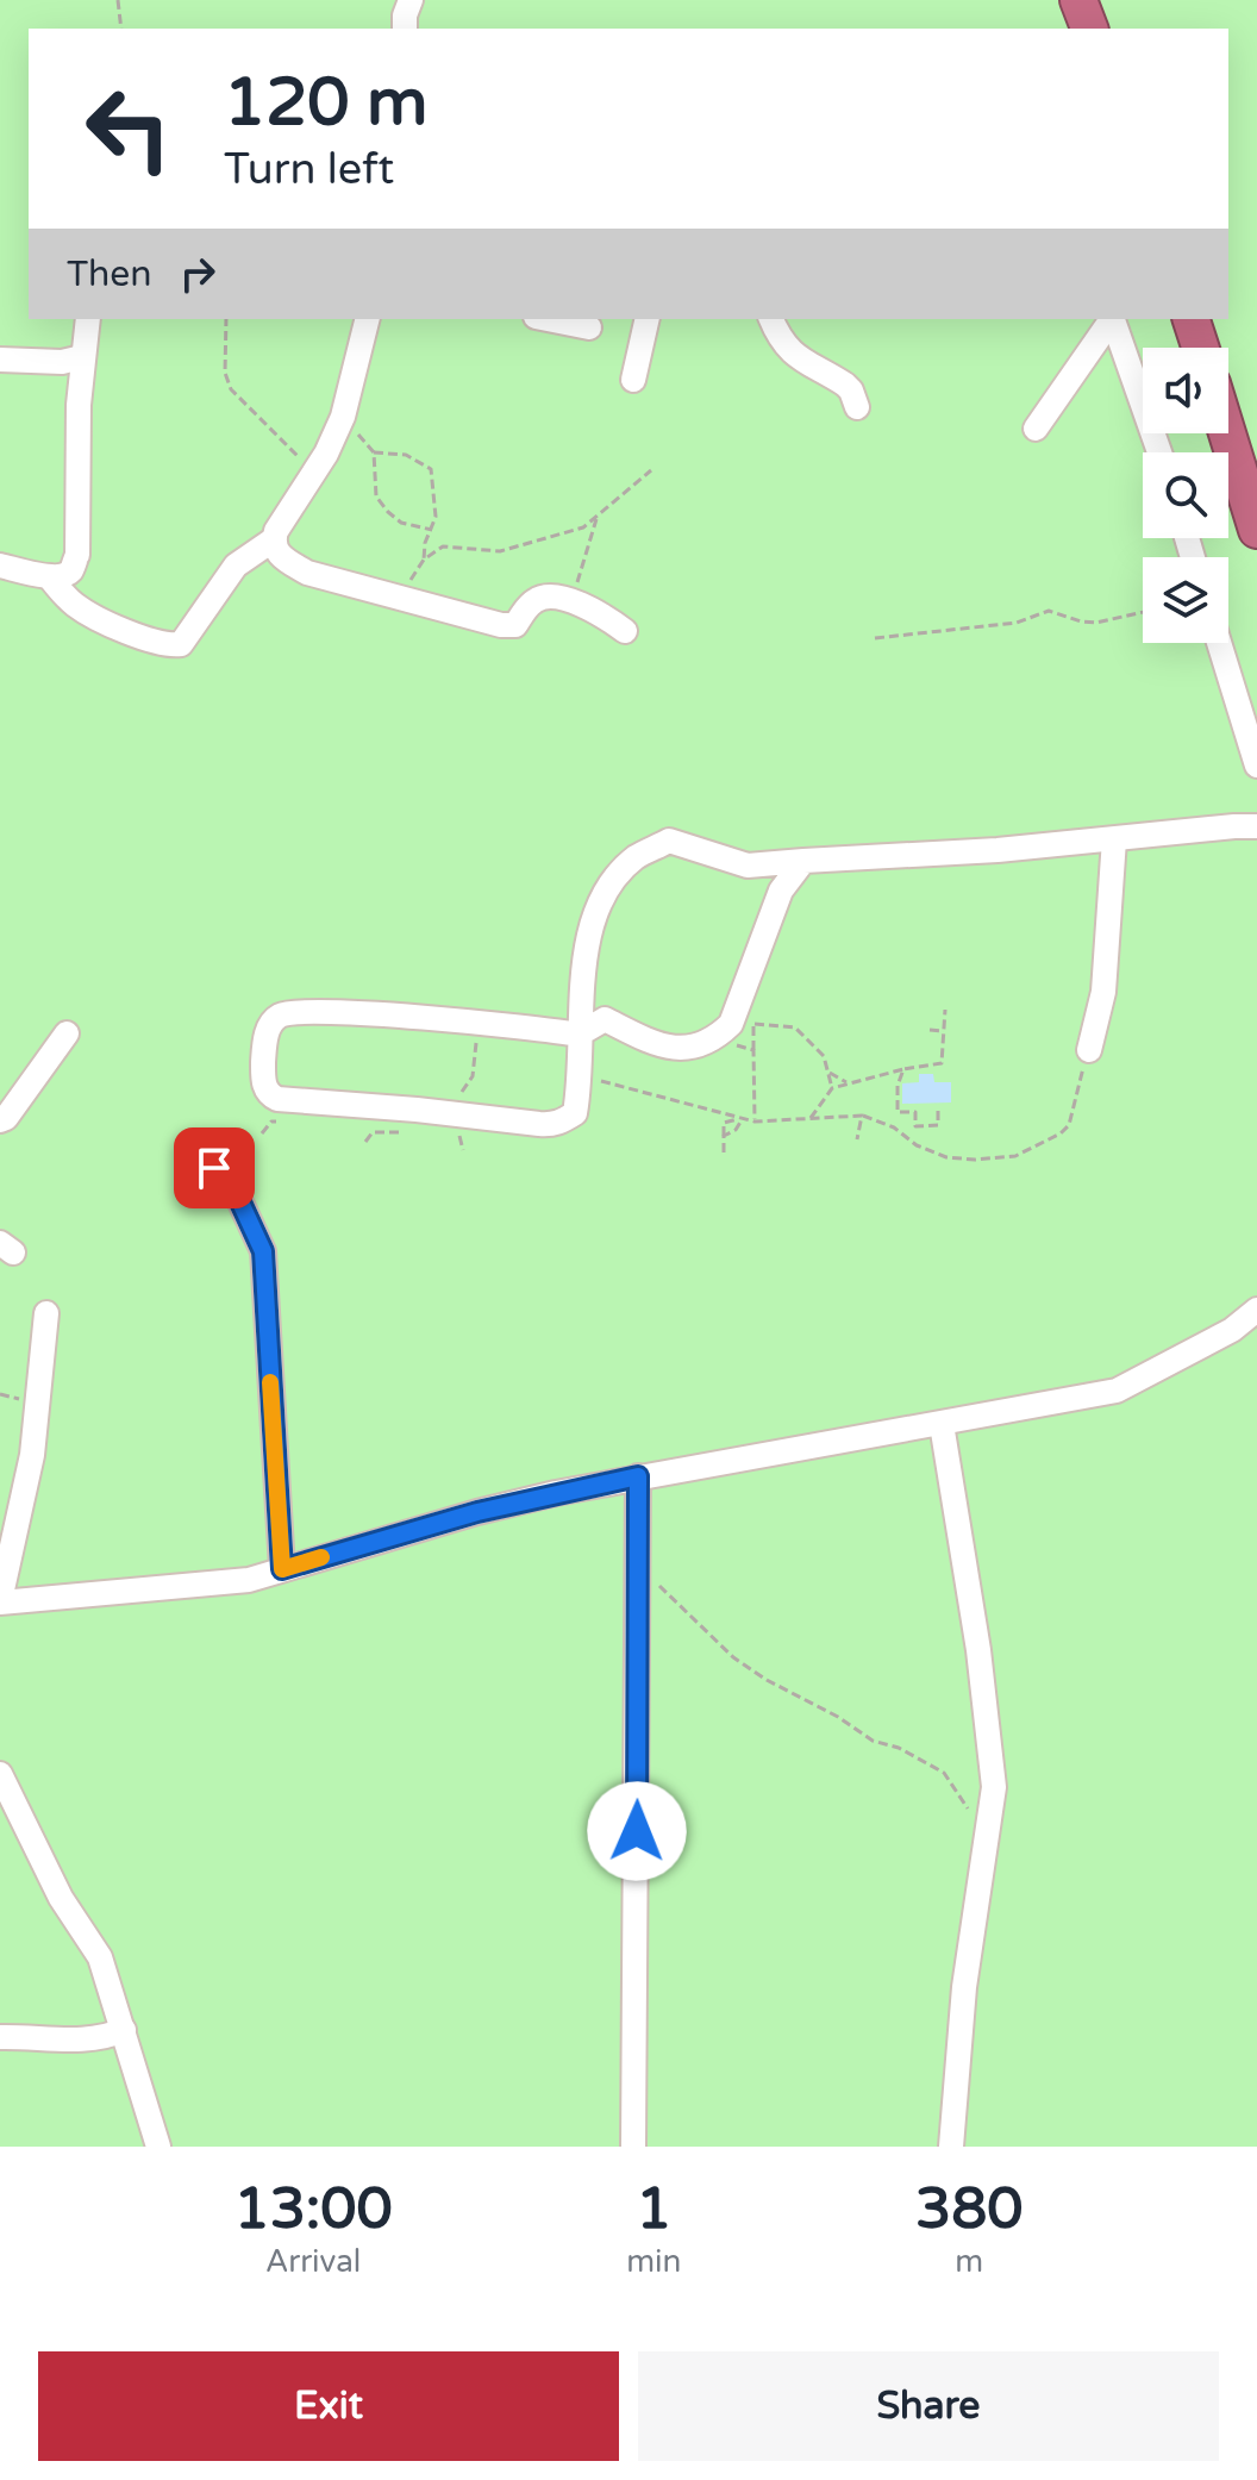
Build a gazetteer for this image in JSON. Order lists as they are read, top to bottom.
{
  "page": {
    "turn": ["120 m", "Turn left"],
    "then": "Then",
    "eta": [
      "13:00",
      "Arrival",
      "1",
      "min",
      "380",
      "m"
    ],
    "buttons": ["Exit", "Share"]
  }
}
